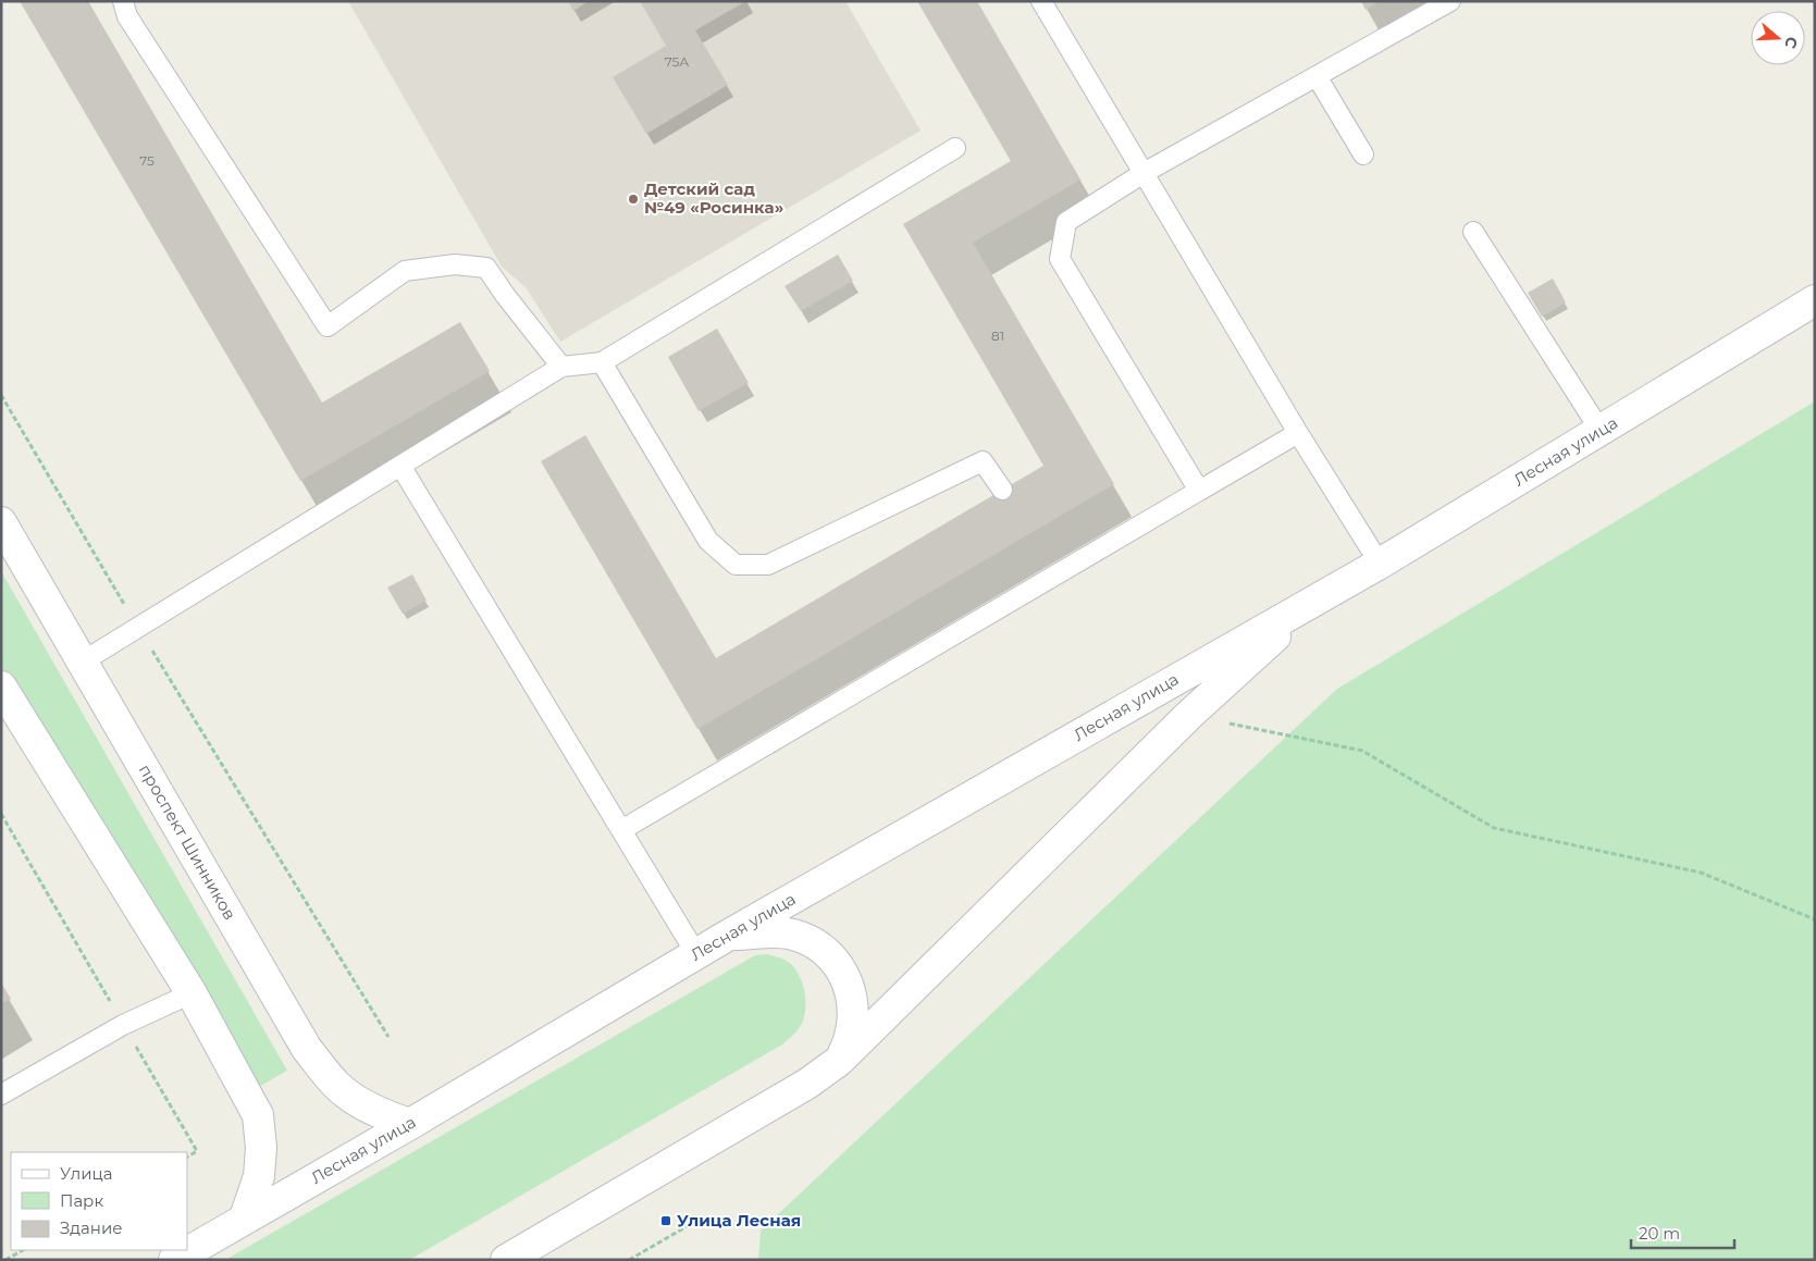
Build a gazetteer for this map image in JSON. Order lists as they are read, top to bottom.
{
  "streets": {
    "main road": ["Лесная улица", "проспект Шинников"]
  },
  "crossings": [
    ["Лесная улица", "проспект Шинников"]
  ],
  "places": {
    "other": ["Детский сад №49 «Росинка»"],
    "transit": ["Улица Лесная"]
  },
  "house_numbers": ["75А", "75", "81"],
  "legend": ["Улица", "Парк", "Здание"],
  "scale_bar": "20 m",
  "north": "right"
}
